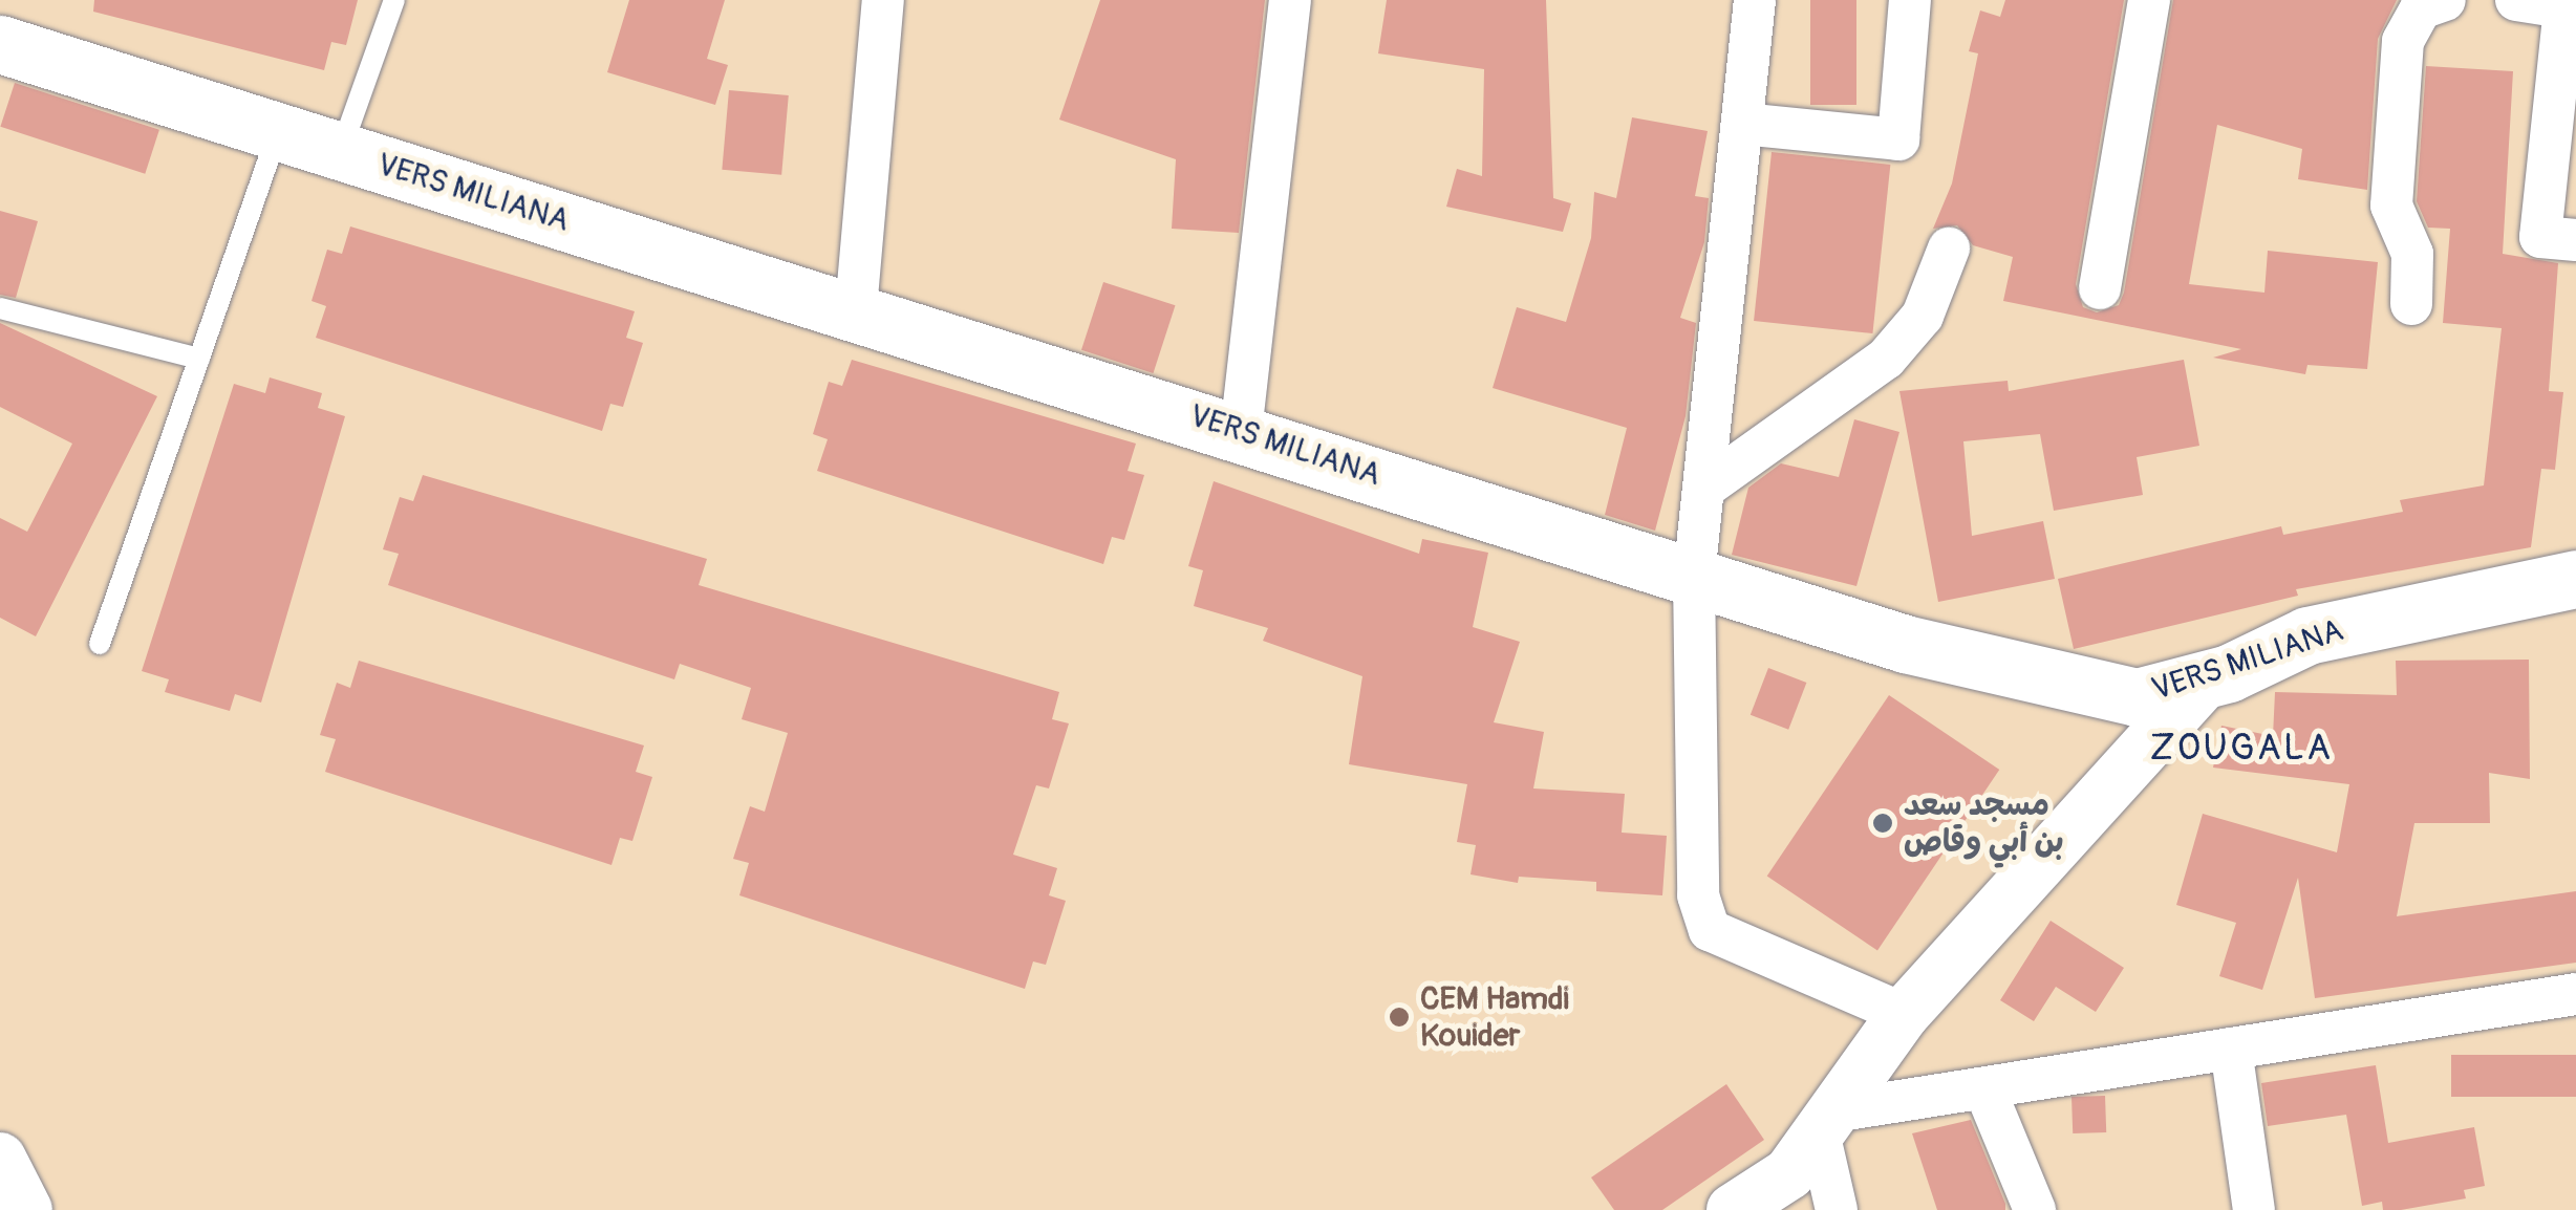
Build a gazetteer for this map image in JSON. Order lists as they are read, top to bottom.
{
  "streets": {
    "main road": ["VERS MILIANA"]
  },
  "districts": ["ZOUGALA"],
  "places": ["مسجد سعد بن أبي وقاص", "CEM Hamdi Kouider"]
}
